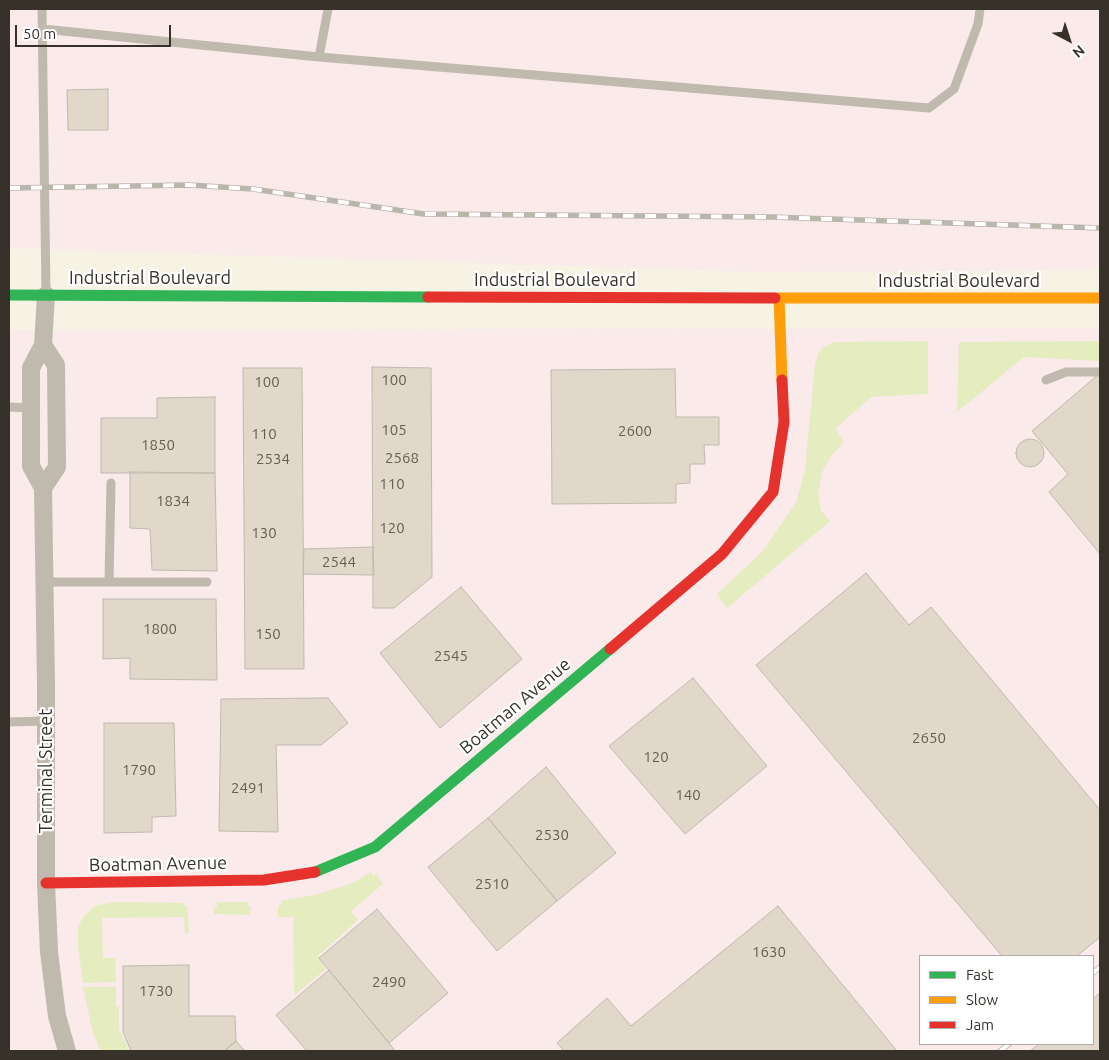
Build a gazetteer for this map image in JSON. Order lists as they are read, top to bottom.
{
  "streets": {
    "main road": ["Industrial Boulevard", "Boatman Avenue"],
    "street": ["Terminal Street"]
  },
  "crossings": [
    ["Industrial Boulevard", "Boatman Avenue"],
    ["Industrial Boulevard", "Terminal Street"],
    ["Boatman Avenue", "Terminal Street"]
  ],
  "house_numbers": [
    "100",
    "100",
    "105",
    "2600",
    "110",
    "1850",
    "2568",
    "2534",
    "110",
    "1834",
    "120",
    "130",
    "2544",
    "1800",
    "150",
    "2545",
    "2650",
    "120",
    "1790",
    "2491",
    "140",
    "2530",
    "2510",
    "1630",
    "2490",
    "1730"
  ],
  "legend": ["Fast", "Slow", "Jam"],
  "scale_bar": "50 m",
  "north": "bottom right"
}
